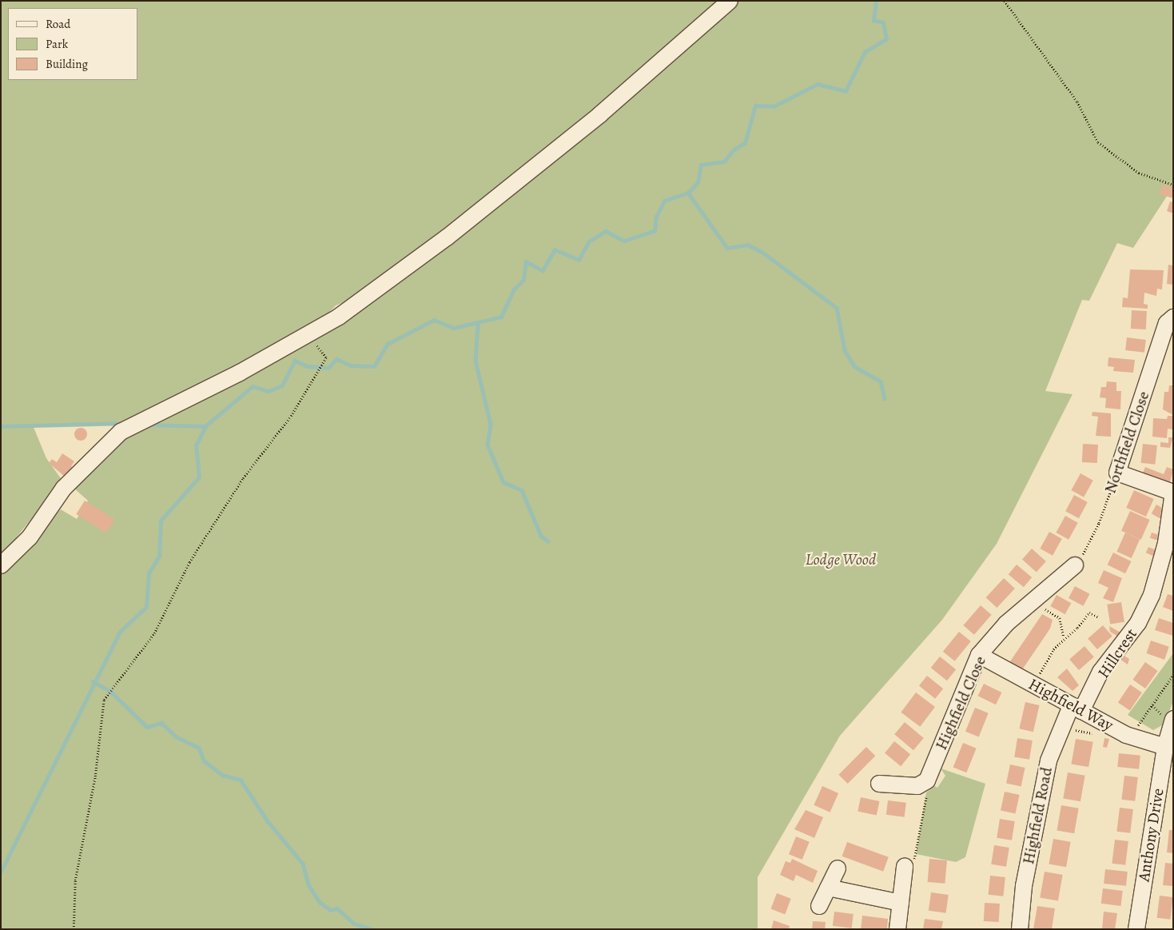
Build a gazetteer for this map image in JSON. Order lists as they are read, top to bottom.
{
  "streets": {
    "street": [
      "Northfield Close",
      "Hillcrest",
      "Highfield Close",
      "Highfield Way",
      "Highfield Road",
      "Anthony Drive"
    ]
  },
  "crossings": [
    ["Northfield Close", "Highfield Close"],
    ["Hillcrest", "Highfield Way"],
    ["Hillcrest", "Highfield Road"],
    ["Highfield Close", "Highfield Way"],
    ["Highfield Way", "Highfield Road"],
    ["Highfield Way", "Anthony Drive"]
  ],
  "parks": ["Lodge Wood"],
  "legend": ["Road", "Park", "Building"]
}
